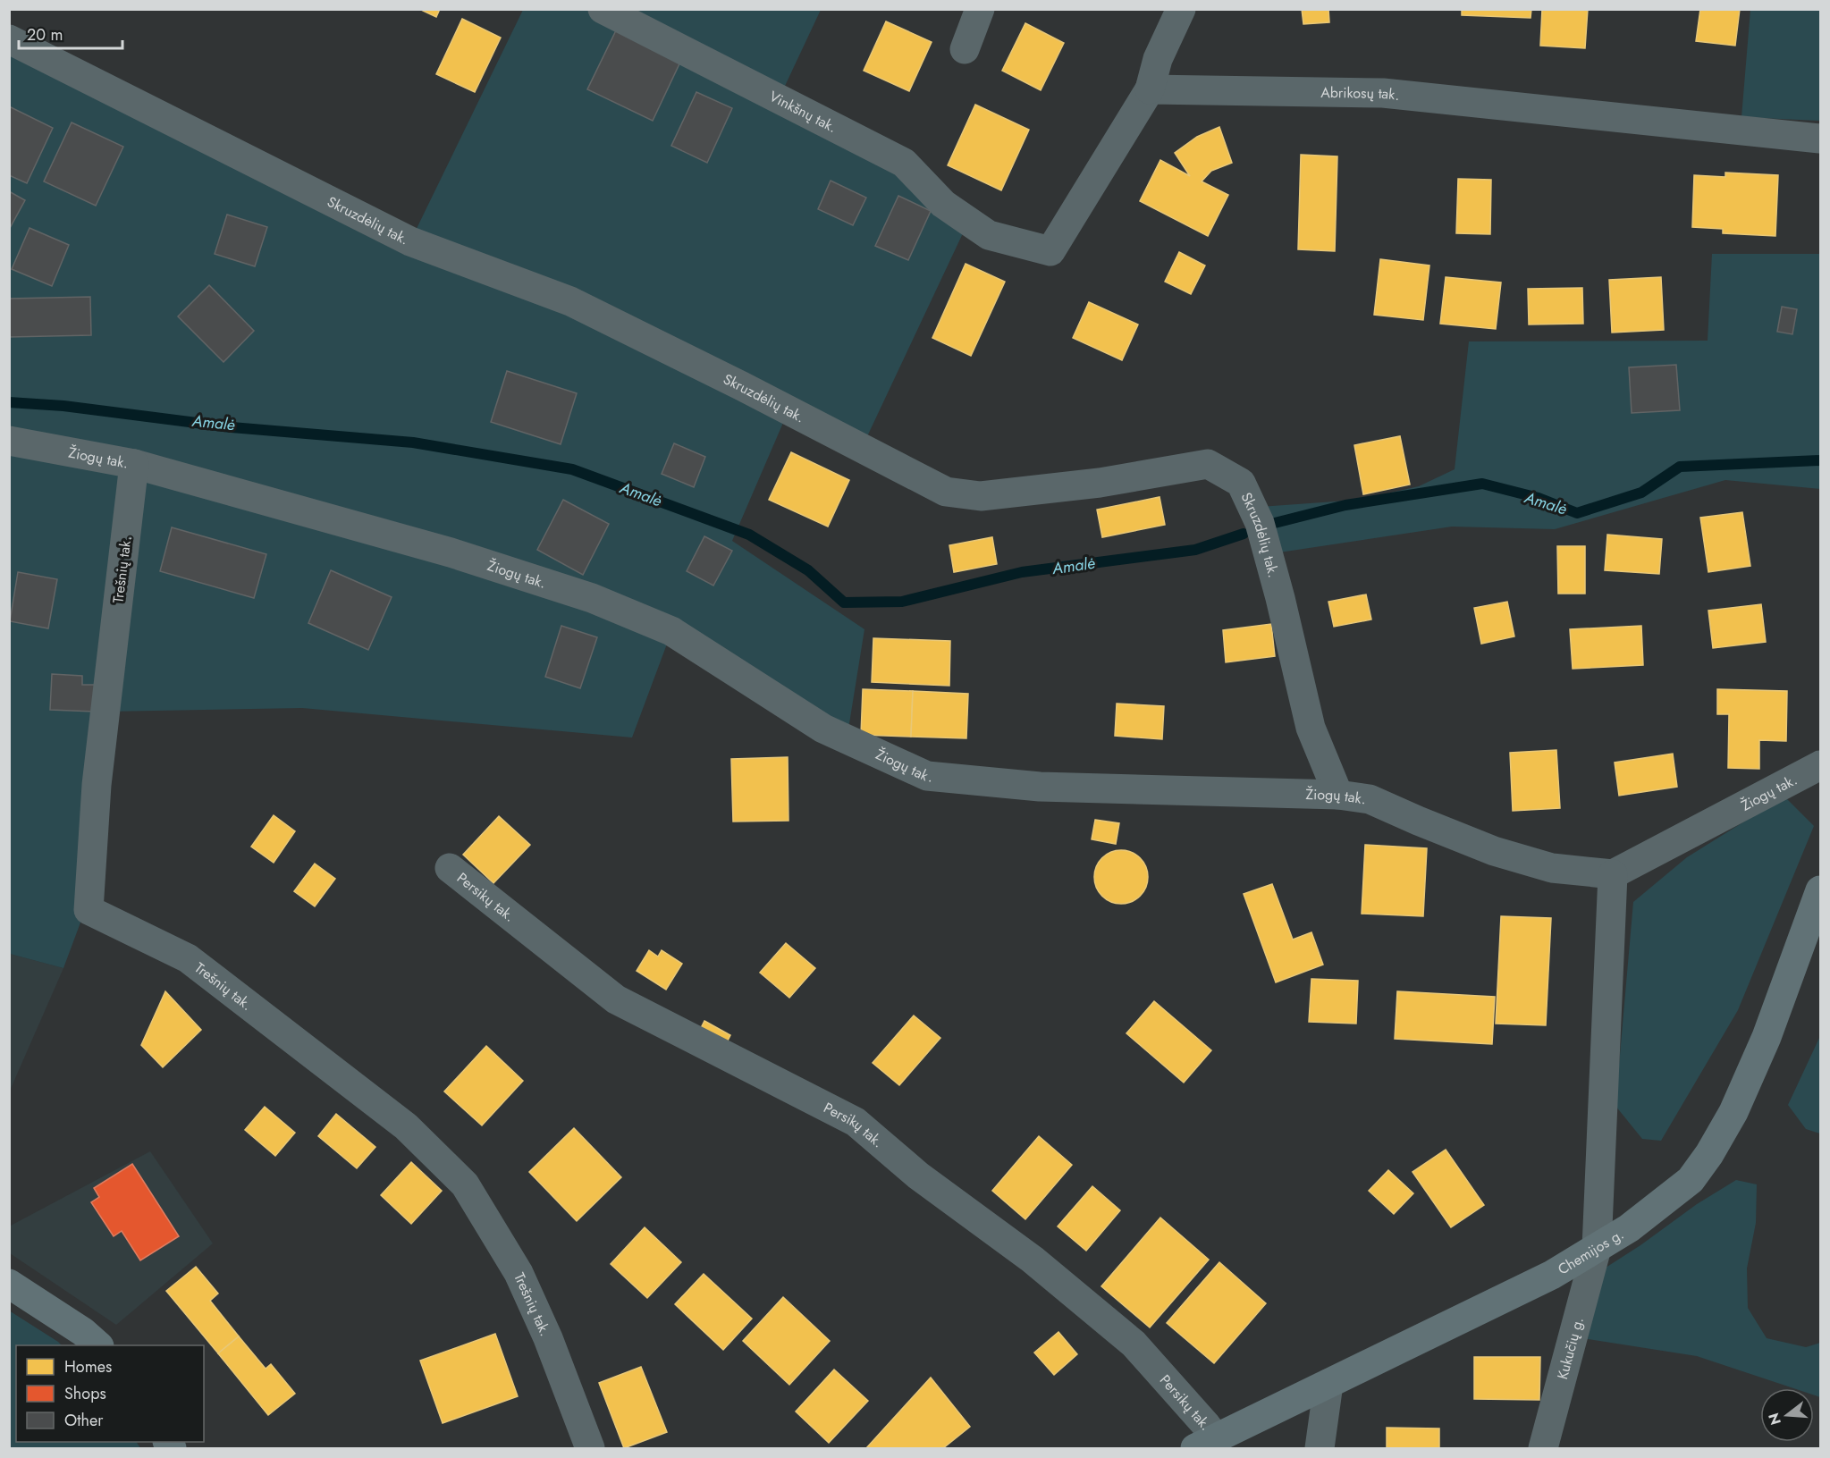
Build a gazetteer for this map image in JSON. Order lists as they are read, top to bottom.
{
  "streets": {
    "main road": ["Chemijos g."],
    "street": [
      "Abrikosų tak.",
      "Vinkšnų tak.",
      "Skruzdėlių tak.",
      "Žiogų tak.",
      "Trešnių tak.",
      "Persikų tak.",
      "Kukučių g."
    ]
  },
  "crossings": [
    ["Abrikosų tak.", "Vinkšnų tak."],
    ["Skruzdėlių tak.", "Žiogų tak."],
    ["Žiogų tak.", "Trešnių tak."],
    ["Žiogų tak.", "Kukučių g."],
    ["Persikų tak.", "Chemijos g."],
    ["Chemijos g.", "Kukučių g."]
  ],
  "water": ["Amalė"],
  "legend": ["Homes", "Shops", "Other"],
  "scale_bar": "20 m",
  "north": "left"
}
